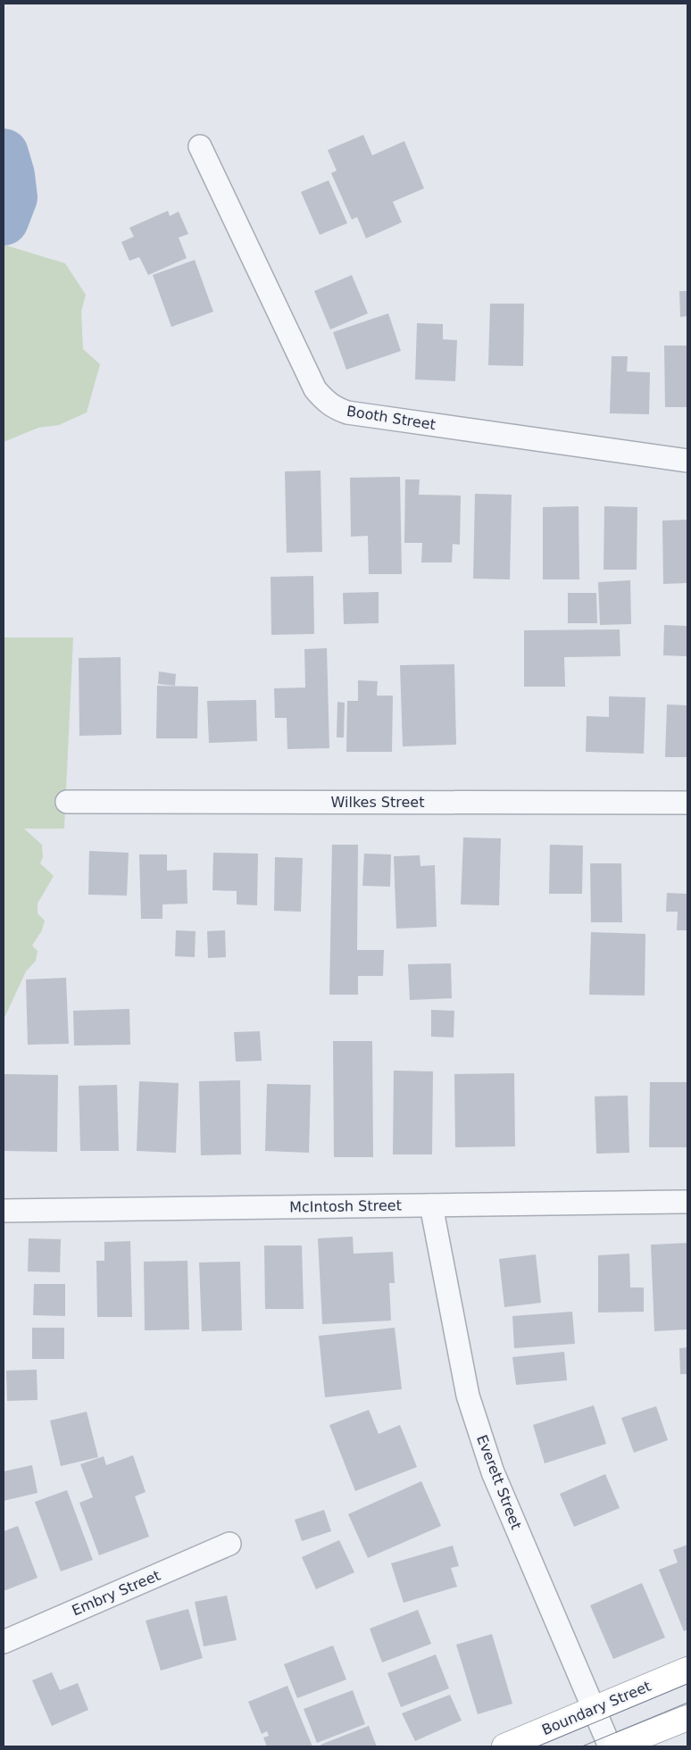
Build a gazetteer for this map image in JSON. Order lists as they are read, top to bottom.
{
  "streets": {
    "main road": ["Boundary Street"],
    "street": [
      "Booth Street",
      "Wilkes Street",
      "McIntosh Street",
      "Everett Street",
      "Embry Street"
    ]
  },
  "crossings": [
    ["McIntosh Street", "Everett Street"],
    ["Everett Street", "Boundary Street"]
  ]
}
